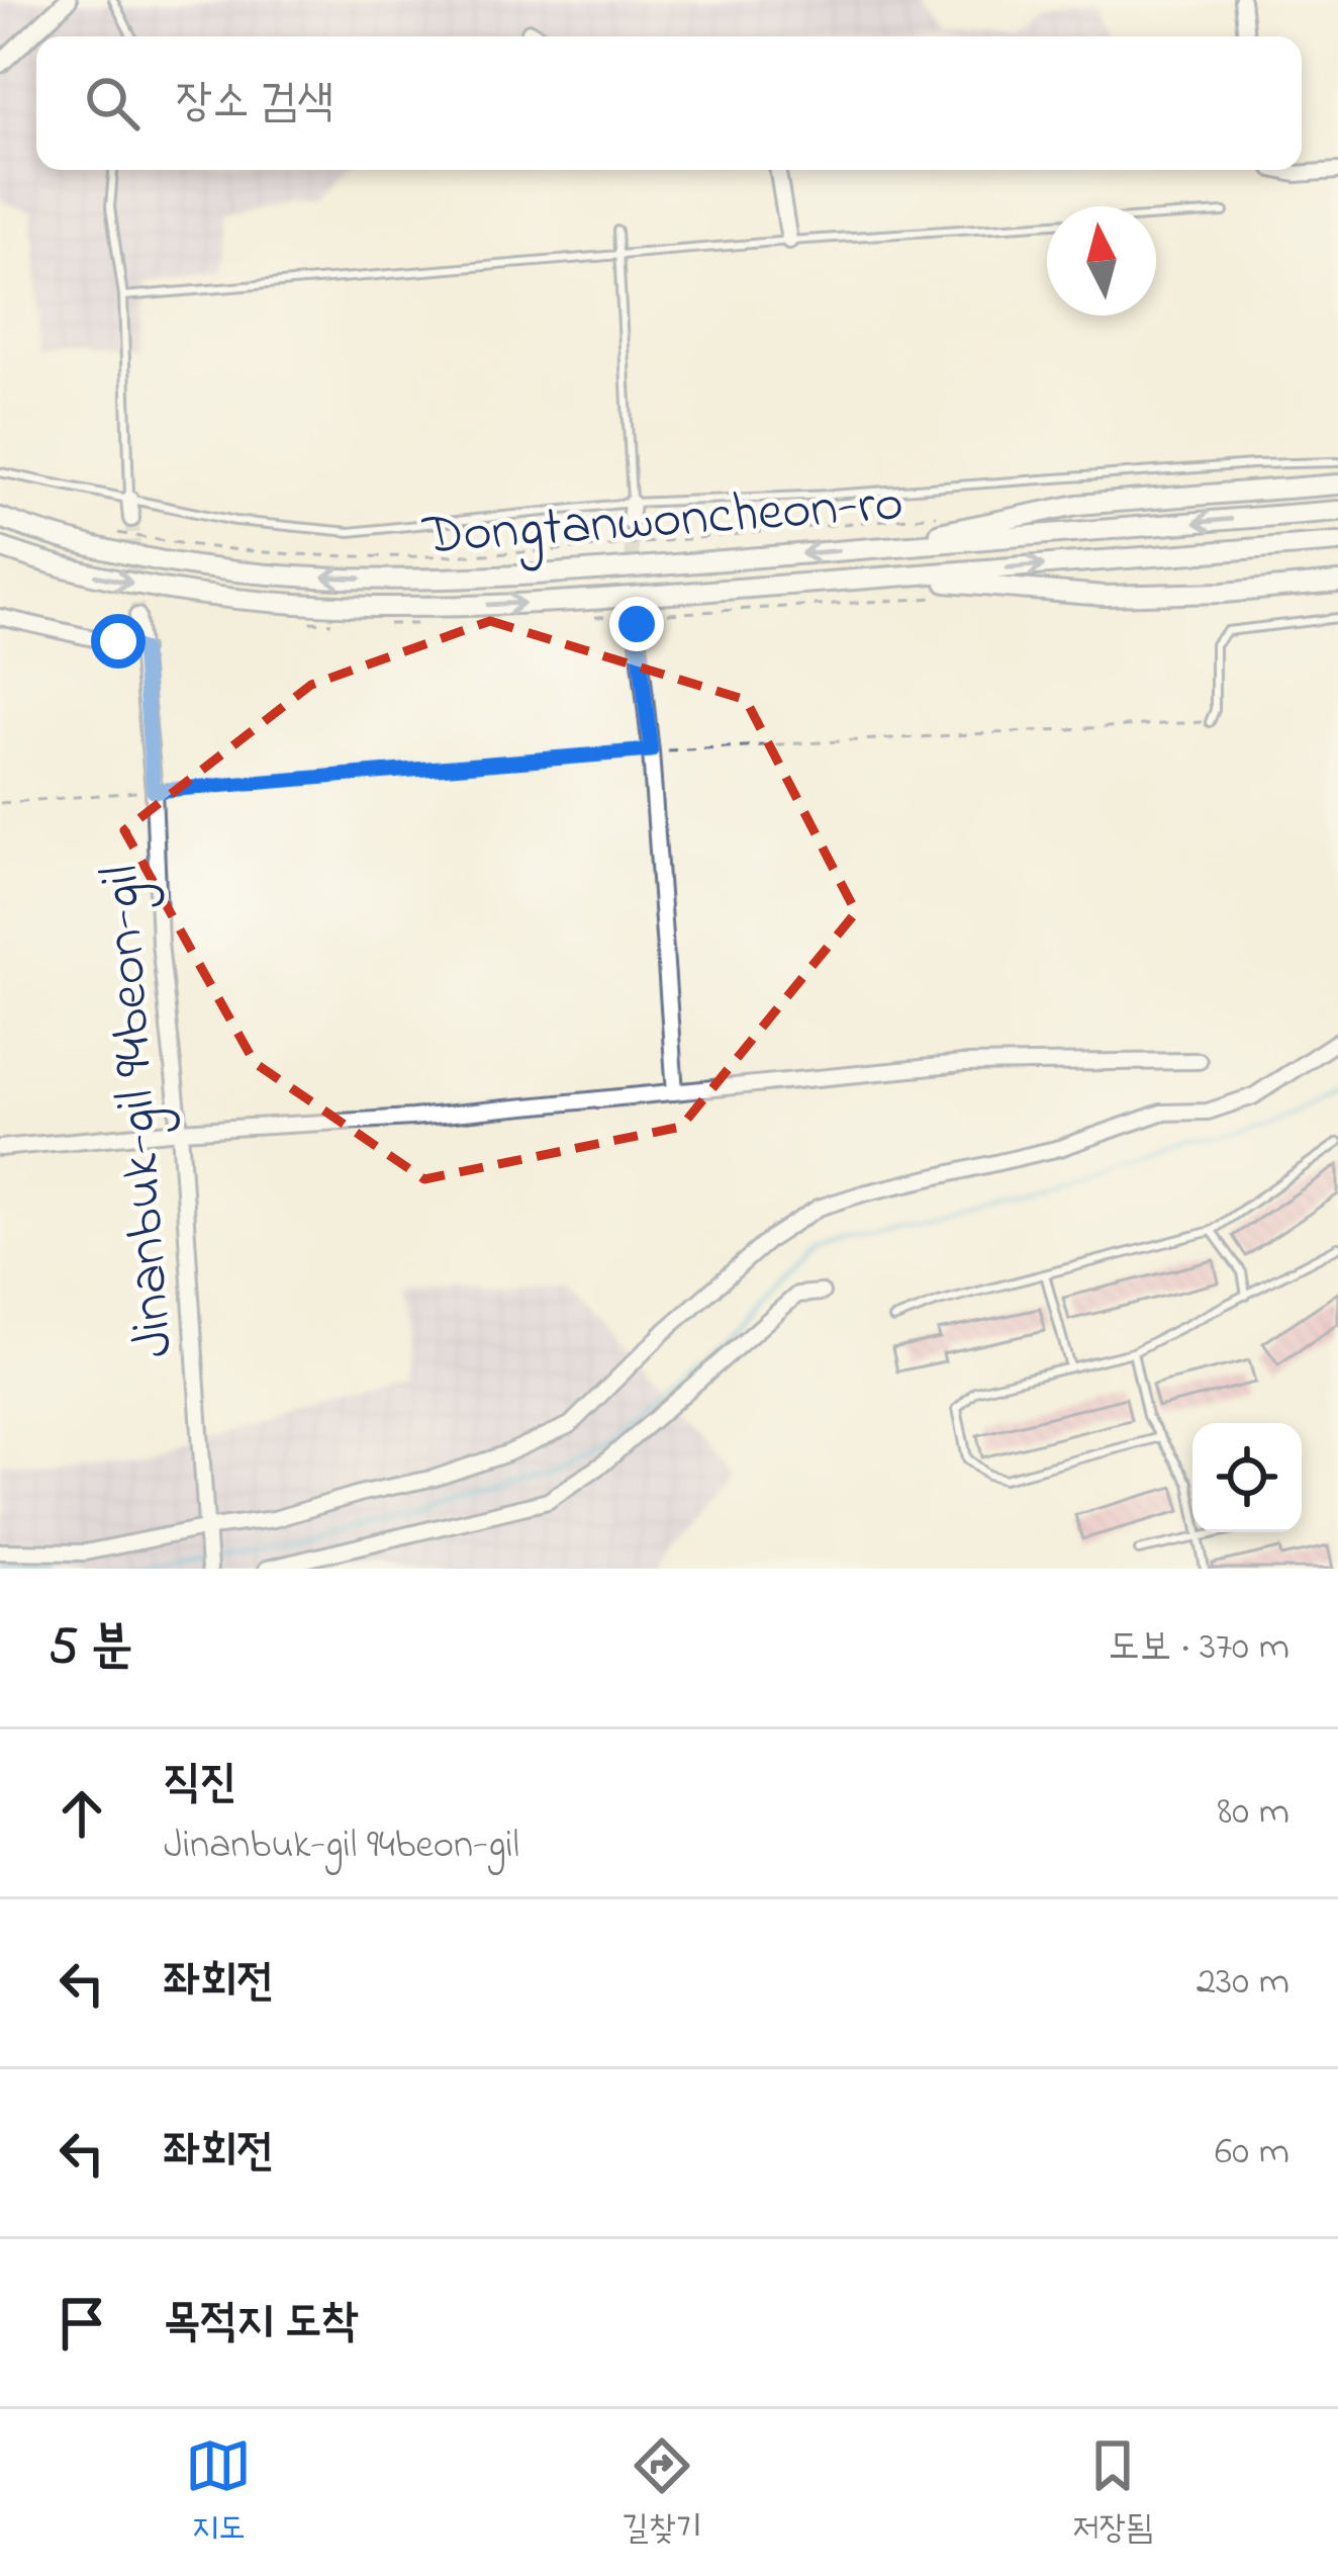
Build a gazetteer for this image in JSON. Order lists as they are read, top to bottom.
{
  "streets": {
    "main road": ["Dongtanwoncheon-ro"],
    "street": ["Jinanbuk-gil 94beon-gil"]
  },
  "north": "top",
  "page": {
    "search": "장소 검색",
    "heading": ["5 분", "도보 · 370 m"],
    "list": [
      ["직진", "Jinanbuk-gil 94beon-gil", "80 m"],
      ["좌회전", "230 m"],
      ["좌회전", "60 m"],
      "목적지 도착"
    ],
    "nav": ["지도", "길찾기", "저장됨"]
  }
}
